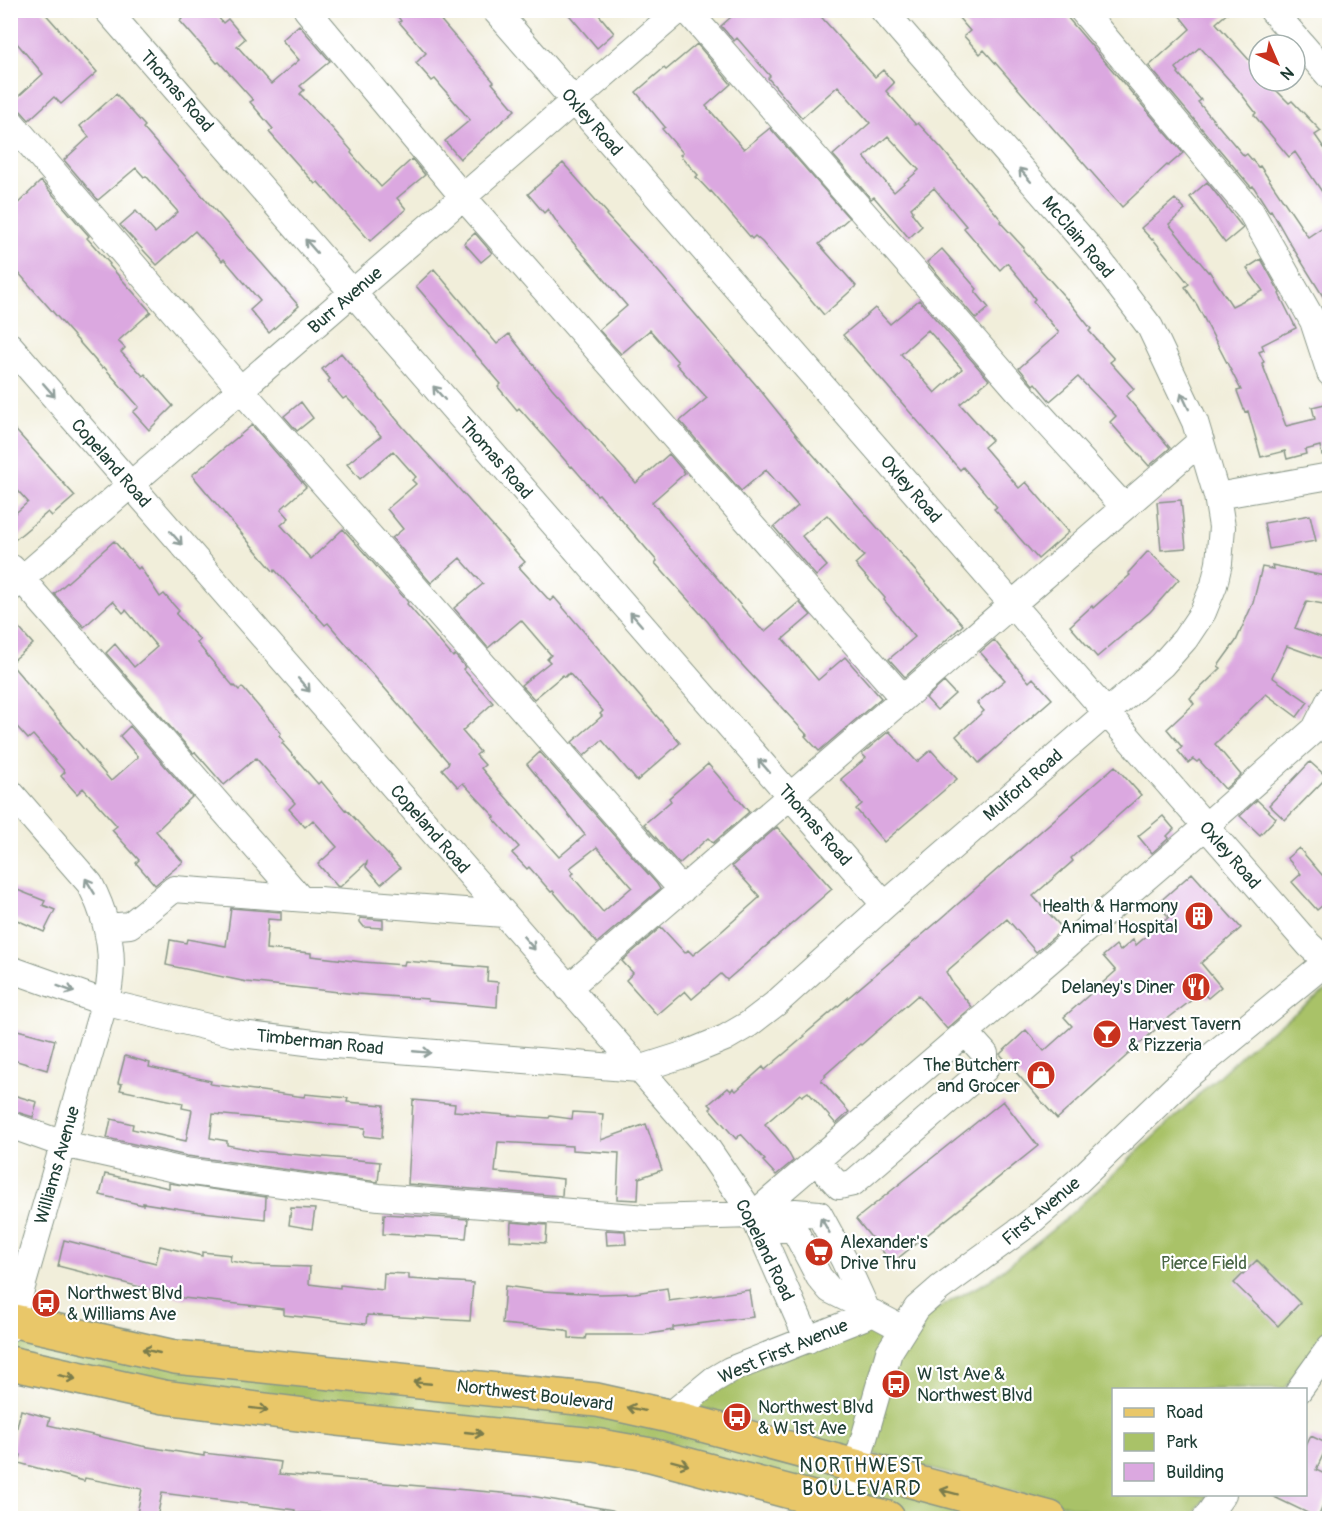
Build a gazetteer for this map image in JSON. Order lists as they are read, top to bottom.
{
  "streets": {
    "main road": ["Northwest Boulevard"],
    "street": [
      "Thomas Road",
      "Oxley Road",
      "McClain Road",
      "Burr Avenue",
      "Copeland Road",
      "Mulford Road",
      "Timberman Road",
      "Williams Avenue",
      "First Avenue",
      "West First Avenue"
    ]
  },
  "crossings": [
    ["Thomas Road", "Burr Avenue"],
    ["Thomas Road", "Mulford Road"],
    ["Oxley Road", "Burr Avenue"],
    ["Oxley Road", "Mulford Road"],
    ["Oxley Road", "First Avenue"],
    ["McClain Road", "Mulford Road"],
    ["Burr Avenue", "Copeland Road"],
    ["Copeland Road", "Mulford Road"],
    ["Copeland Road", "Timberman Road"],
    ["Copeland Road", "West First Avenue"],
    ["Mulford Road", "Timberman Road"],
    ["Timberman Road", "Williams Avenue"],
    ["Williams Avenue", "Northwest Boulevard"],
    ["First Avenue", "West First Avenue"],
    ["First Avenue", "Northwest Boulevard"],
    ["West First Avenue", "Northwest Boulevard"]
  ],
  "districts": ["NORTHWEST BOULEVARD"],
  "parks": ["Pierce Field"],
  "places": {
    "building": ["Health & Harmony Animal Hospital"],
    "restaurant": ["Delaney's Diner"],
    "bar": ["Harvest Tavern & Pizzeria"],
    "shop": ["The Butcherr and Grocer"],
    "supermarket": ["Alexander's Drive Thru"],
    "bus stop": ["Northwest Blvd & Williams Ave", "W 1st Ave & Northwest Blvd", "Northwest Blvd & W 1st Ave"]
  },
  "legend": ["Road", "Park", "Building"],
  "north": "bottom right"
}
